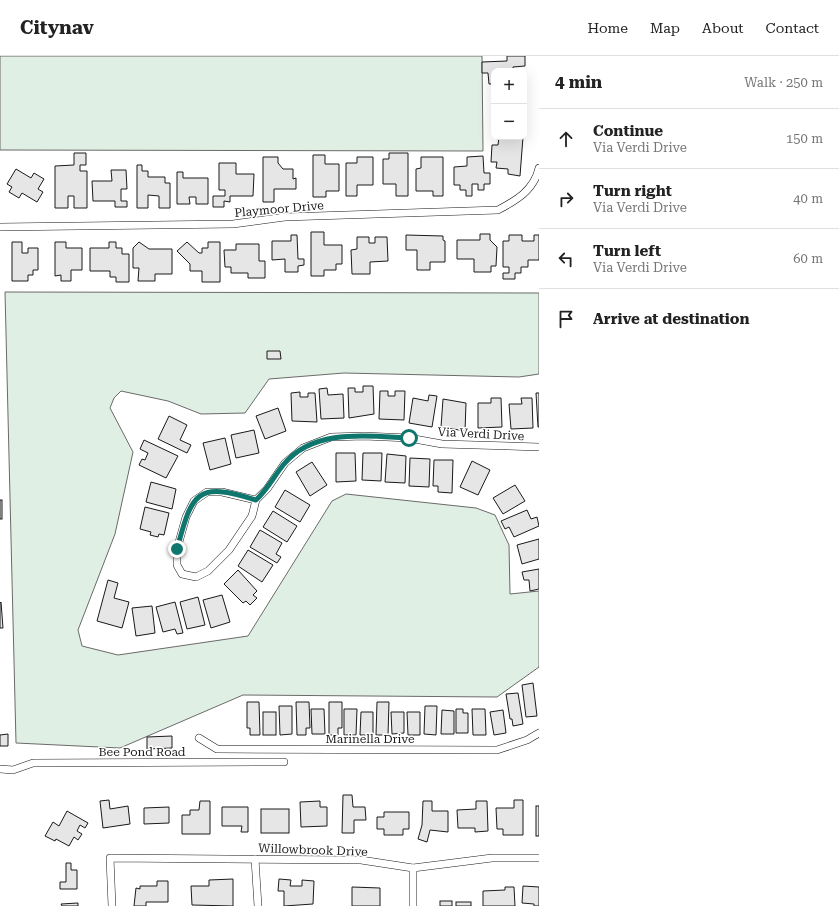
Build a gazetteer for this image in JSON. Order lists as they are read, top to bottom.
{
  "streets": {
    "street": [
      "Playmoor Drive",
      "Via Verdi Drive",
      "Marinella Drive",
      "Bee Pond Road",
      "Willowbrook Drive"
    ]
  },
  "page": {
    "header": "Citynav",
    "nav": [
      "Home",
      "Map",
      "About",
      "Contact"
    ],
    "heading": ["4 min", "Walk · 250 m"],
    "map_buttons": ["+", "−"],
    "list": [
      ["Continue", "Via Verdi Drive", "150 m"],
      ["Turn right", "Via Verdi Drive", "40 m"],
      ["Turn left", "Via Verdi Drive", "60 m"],
      "Arrive at destination"
    ]
  }
}
